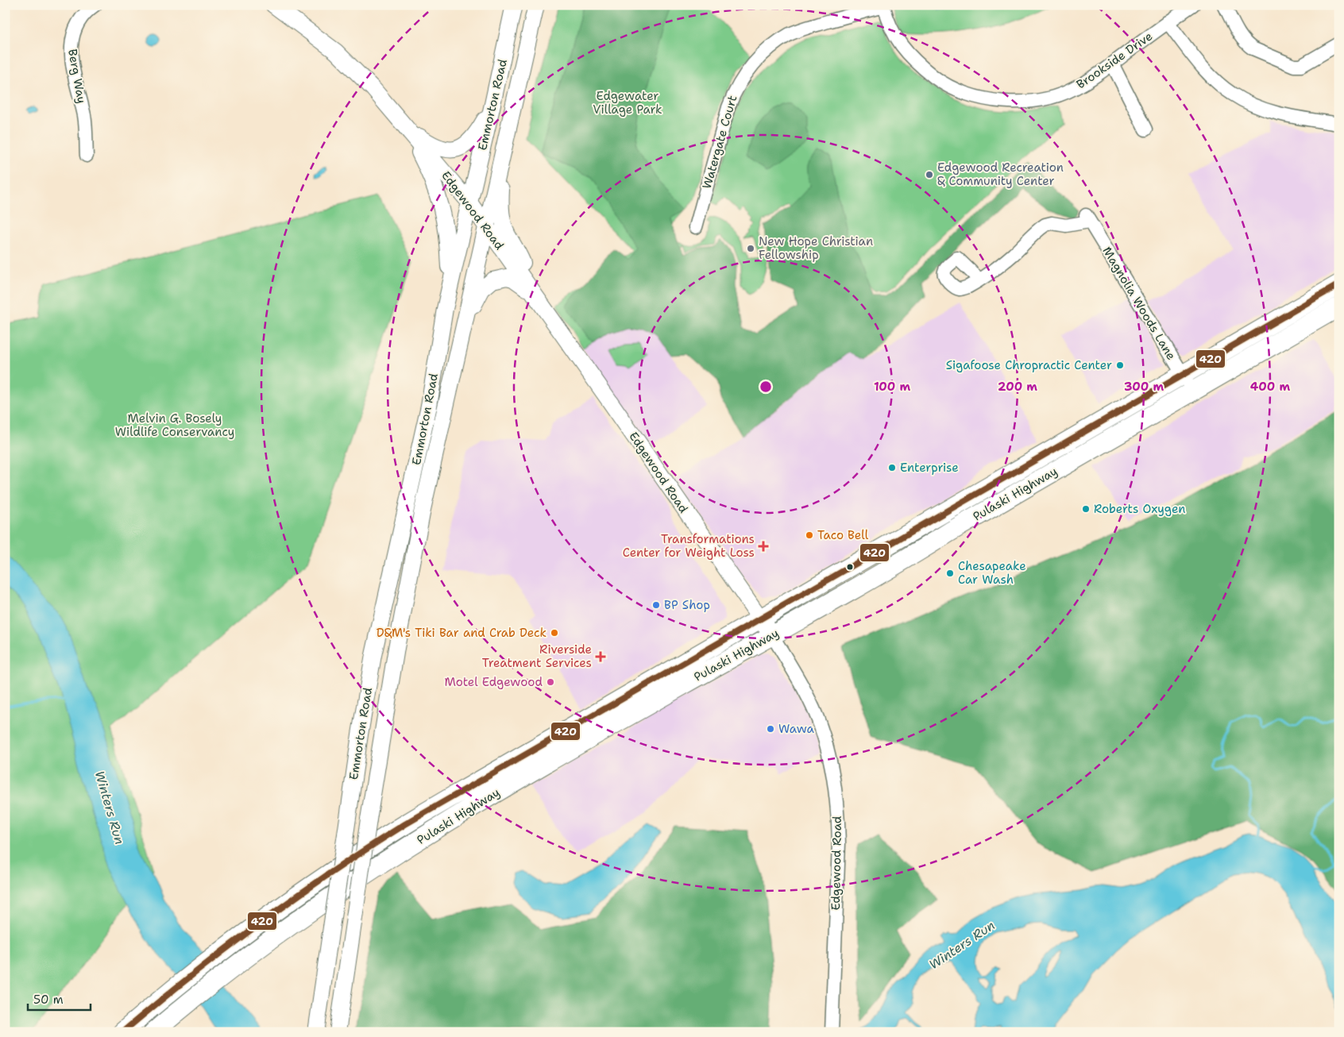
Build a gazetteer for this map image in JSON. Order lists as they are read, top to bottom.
{
  "streets": {
    "highway": ["Pulaski Highway"],
    "main road": ["Emmorton Road", "Edgewood Road"],
    "street": [
      "Brookside Drive",
      "Berg Way",
      "Watergate Court",
      "Magnolia Woods Lane"
    ]
  },
  "crossings": [
    ["Brookside Drive", "Watergate Court"],
    ["Emmorton Road", "Edgewood Road"],
    ["Edgewood Road", "Pulaski Highway"],
    ["Magnolia Woods Lane", "Pulaski Highway"]
  ],
  "water": ["Winters Run"],
  "parks": ["Edgewater Village Park", "Melvin G. Bosely Wildlife Conservancy"],
  "places": {
    "other": [
      "Edgewood Recreation & Community Center",
      "New Hope Christian Fellowship",
      "Sigafoose Chropractic Center",
      "Enterprise",
      "Roberts Oxygen",
      "Taco Bell",
      "Chesapeake Car Wash",
      "BP Shop",
      "D&M's Tiki Bar and Crab Deck",
      "Motel Edgewood",
      "Wawa"
    ],
    "health": ["Transformations Center for Weight Loss", "Riverside Treatment Services"]
  },
  "lines": ["transit line 420"],
  "scale_bar": "50 m",
  "rings": [
    "100 m",
    "200 m",
    "300 m",
    "400 m"
  ]
}
